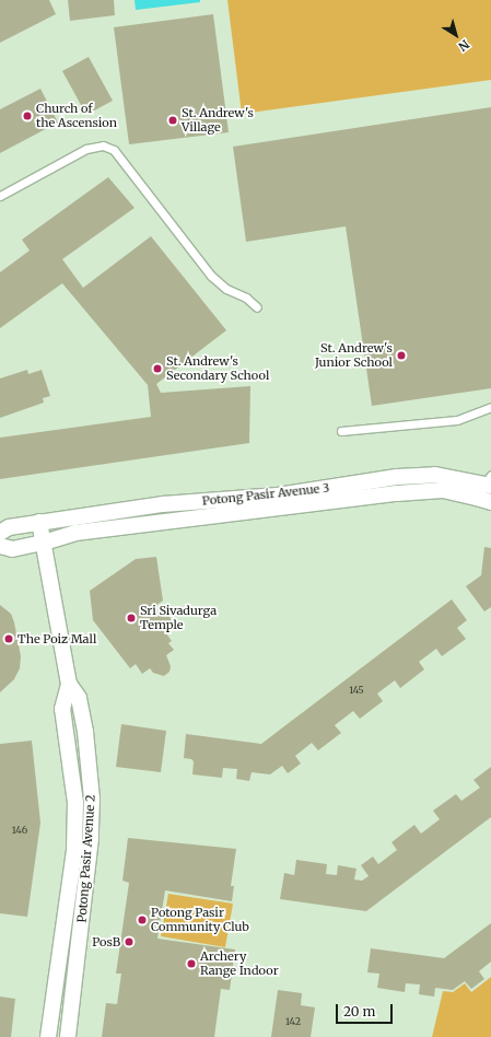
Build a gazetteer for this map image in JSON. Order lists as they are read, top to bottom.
{
  "streets": {
    "street": ["Potong Pasir Avenue 3", "Potong Pasir Avenue 2"]
  },
  "crossings": [
    ["Potong Pasir Avenue 3", "Potong Pasir Avenue 2"]
  ],
  "places": [
    "Church of the Ascension",
    "St. Andrew's Village",
    "St. Andrew's Junior School",
    "St. Andrew's Secondary School",
    "Sri Sivadurga Temple",
    "The Poiz Mall",
    "Potong Pasir Community Club",
    "PosB",
    "Archery Range Indoor"
  ],
  "house_numbers": ["145", "146", "142"],
  "scale_bar": "20 m",
  "north": "bottom right"
}
